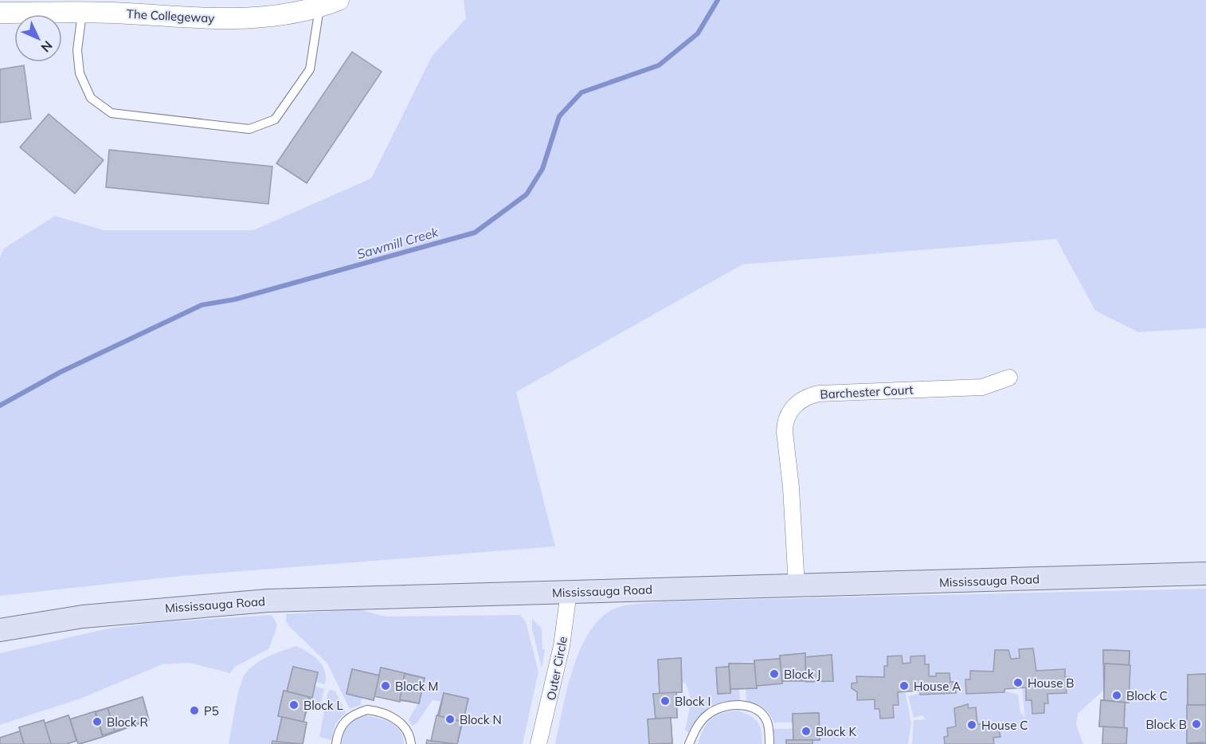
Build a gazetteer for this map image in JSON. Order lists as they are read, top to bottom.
{
  "streets": {
    "main road": ["Mississauga Road"],
    "street": ["The Collegeway", "Barchester Court", "Outer Circle"]
  },
  "crossings": [
    ["Barchester Court", "Mississauga Road"],
    ["Mississauga Road", "Outer Circle"]
  ],
  "water": ["Sawmill Creek"],
  "places": [
    "Block J",
    "House B",
    "Block M",
    "House A",
    "Block C",
    "Block I",
    "Block L",
    "P5",
    "Block N",
    "Block R",
    "Block B",
    "House C",
    "Block K"
  ],
  "north": "bottom right"
}
